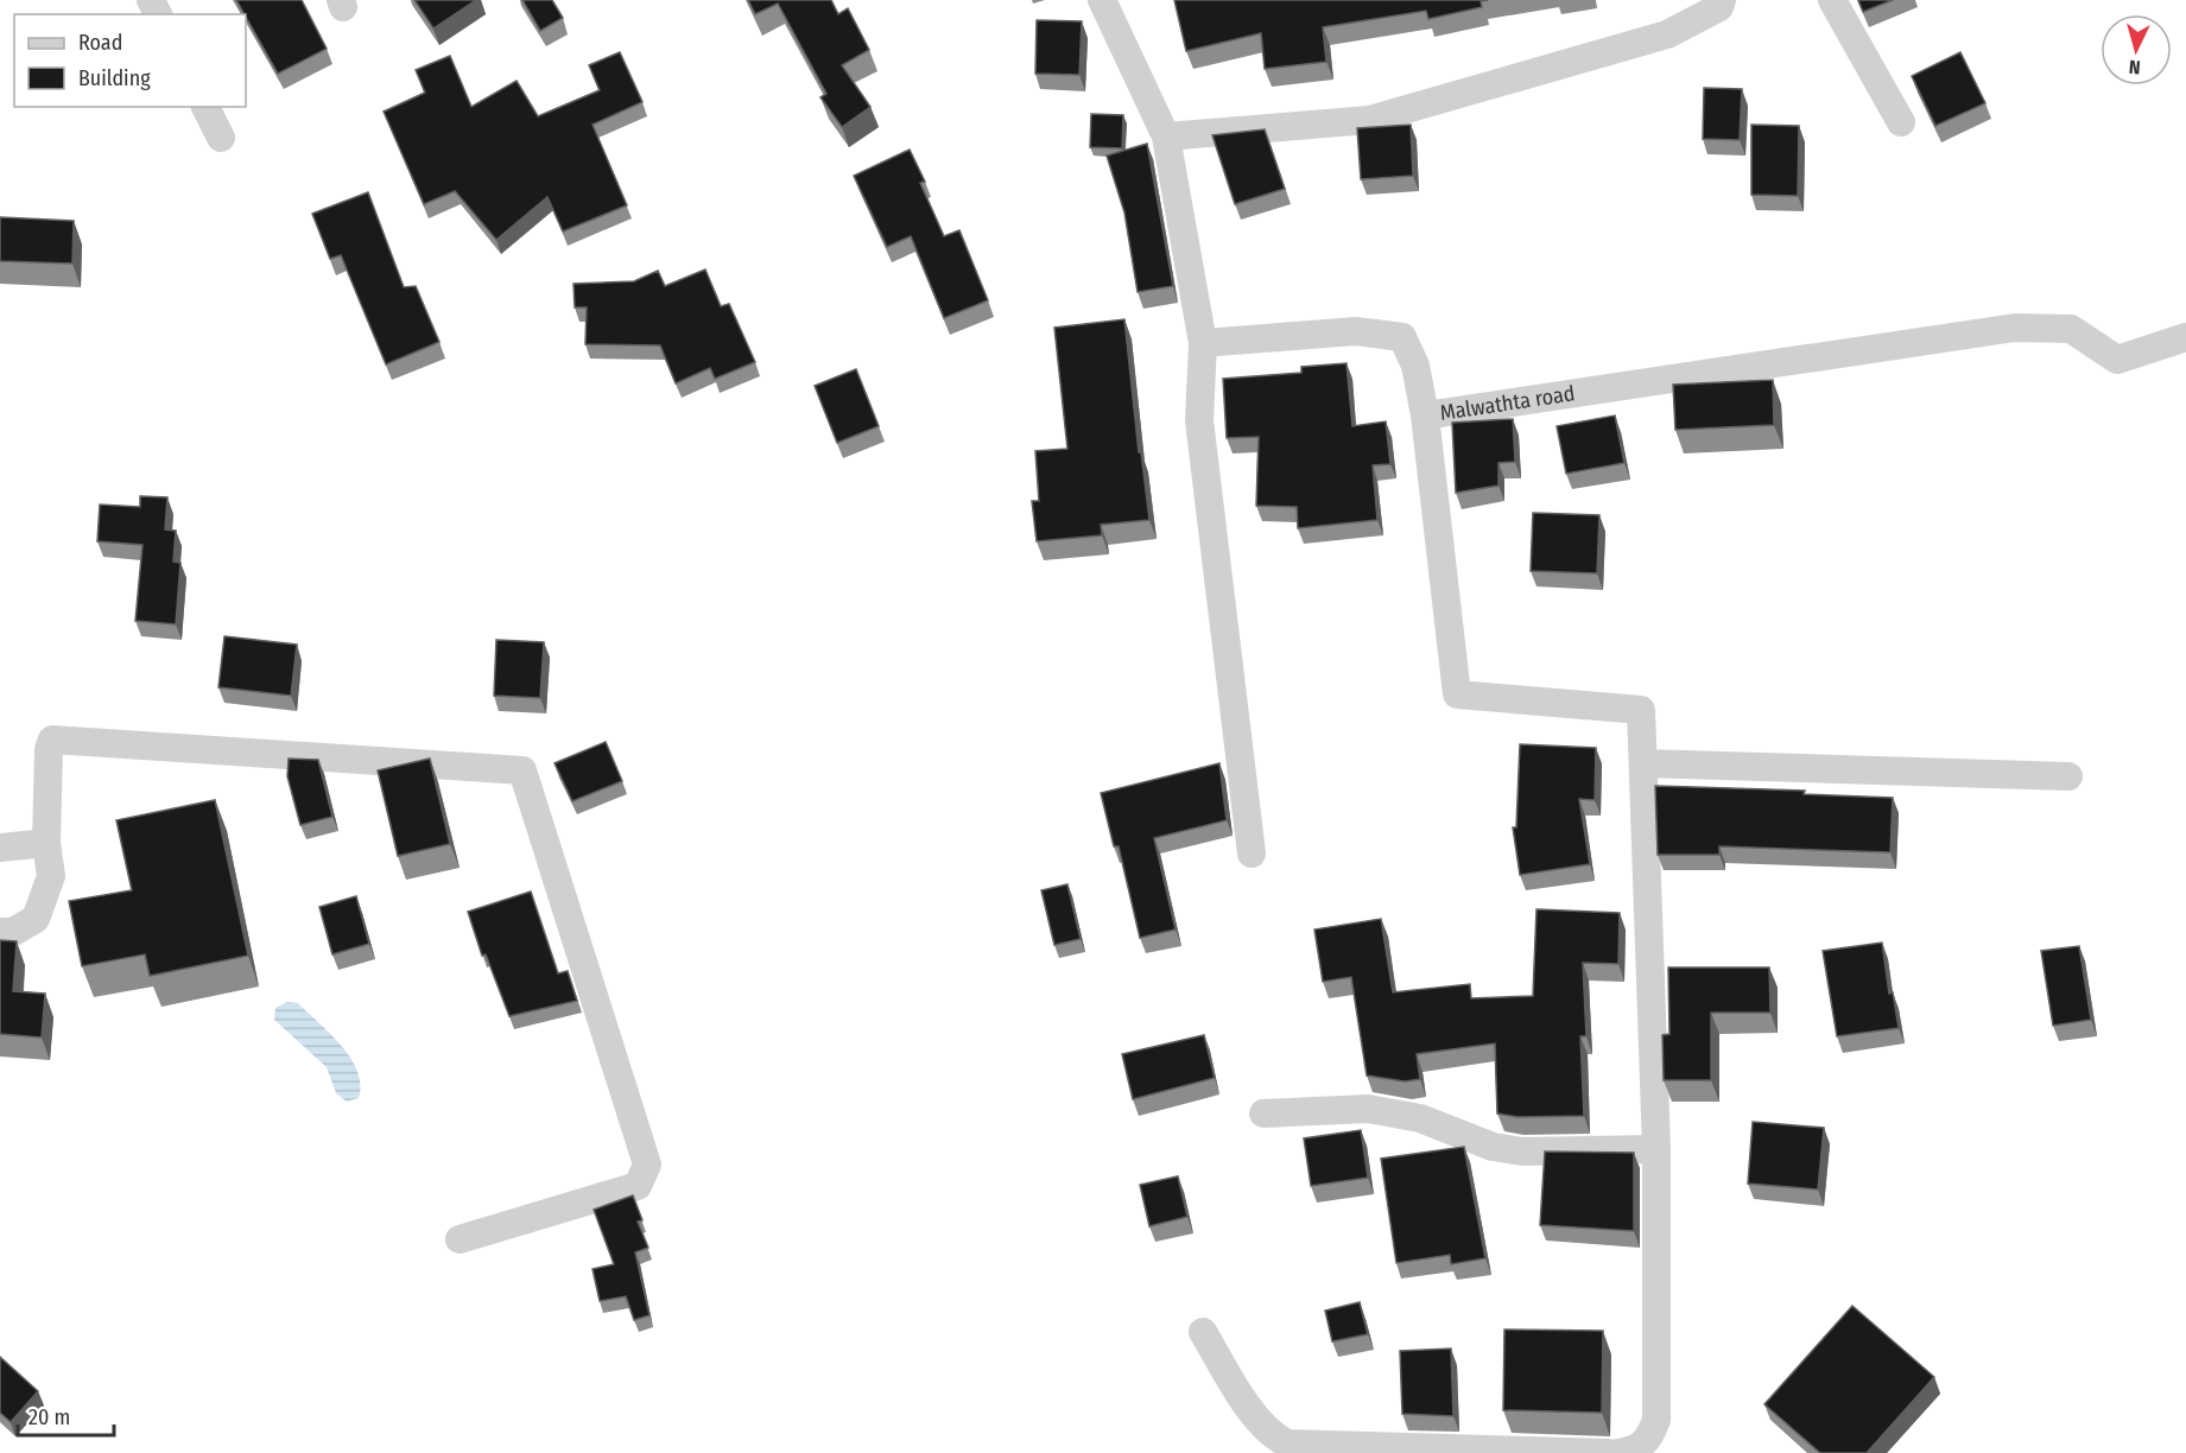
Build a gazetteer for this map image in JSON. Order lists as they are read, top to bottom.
{
  "streets": {
    "street": ["Malwathta road"]
  },
  "legend": ["Road", "Building"],
  "scale_bar": "20 m",
  "north": "bottom"
}
